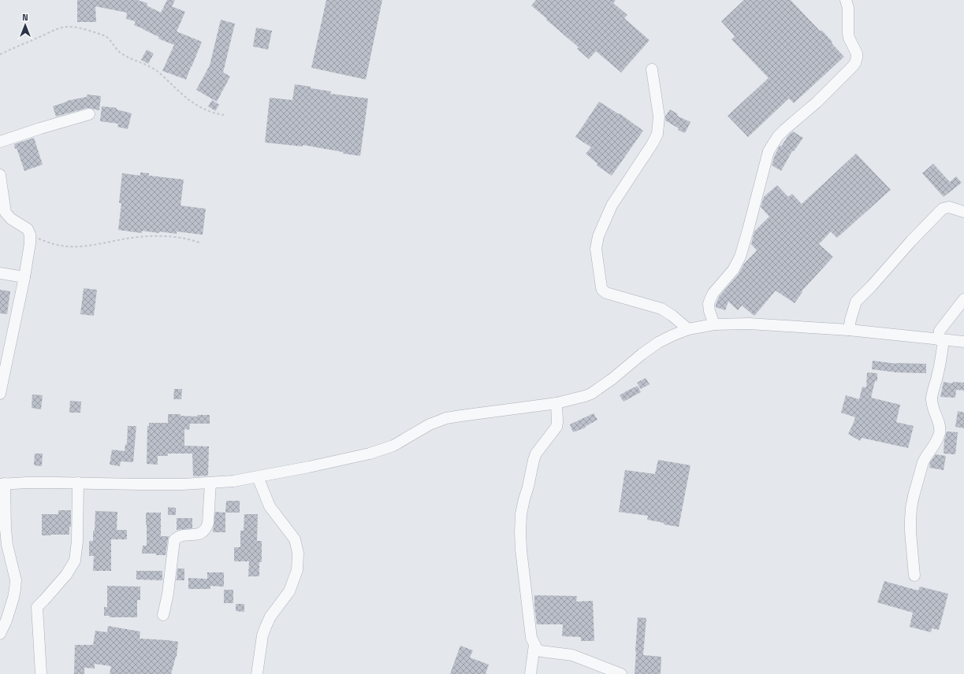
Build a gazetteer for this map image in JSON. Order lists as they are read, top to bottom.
{
  "north": "top"
}
